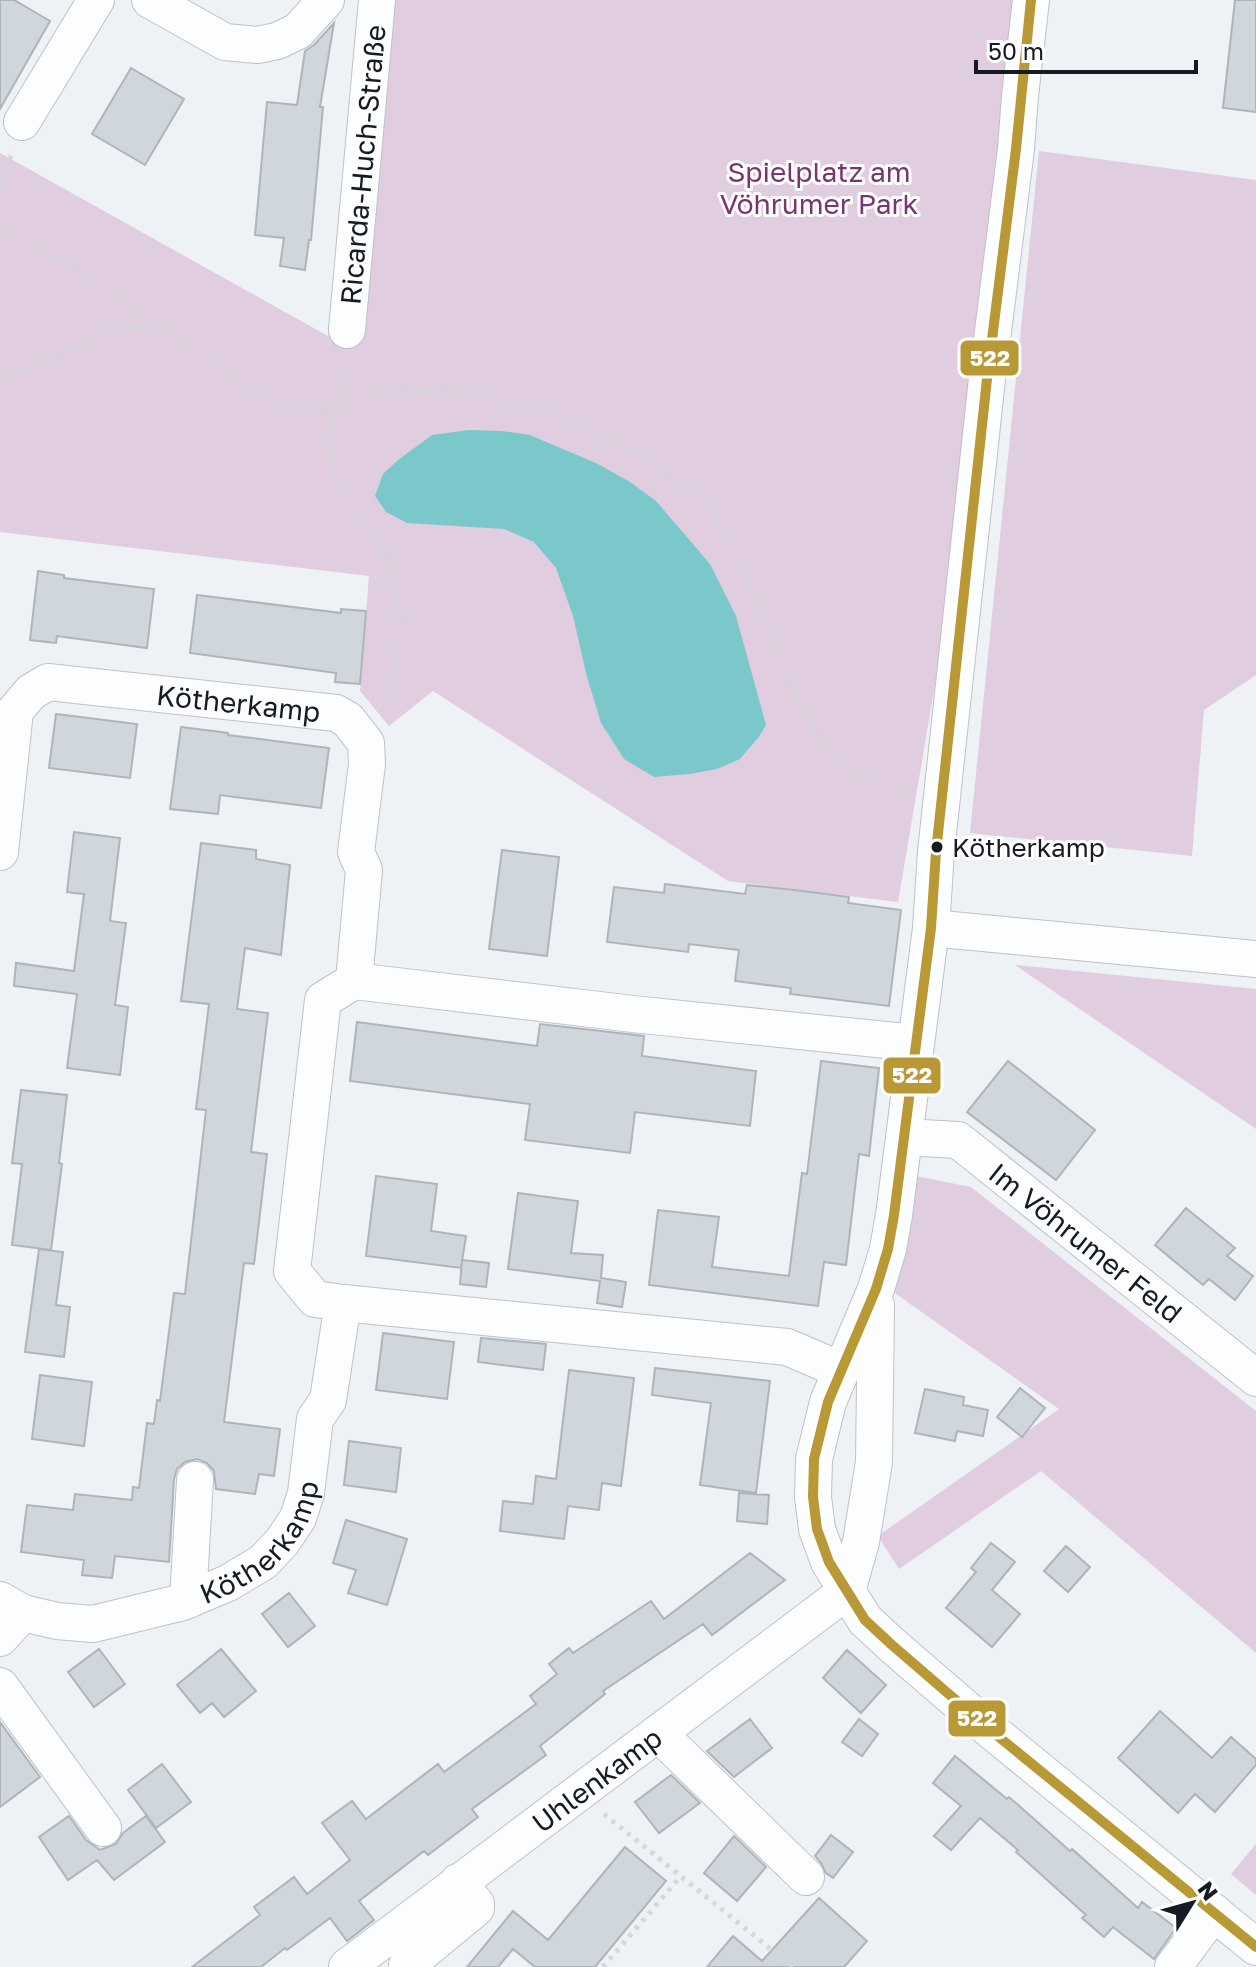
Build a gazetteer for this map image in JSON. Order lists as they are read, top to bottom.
{
  "streets": {
    "street": [
      "Ricarda-Huch-Straße",
      "Kötherkamp",
      "Im Vöhrumer Feld",
      "Uhlenkamp"
    ]
  },
  "parks": ["Spielplatz am Vöhrumer Park"],
  "places": ["Kötherkamp"],
  "lines": ["transit line 522"],
  "scale_bar": "50 m",
  "north": "top right"
}
